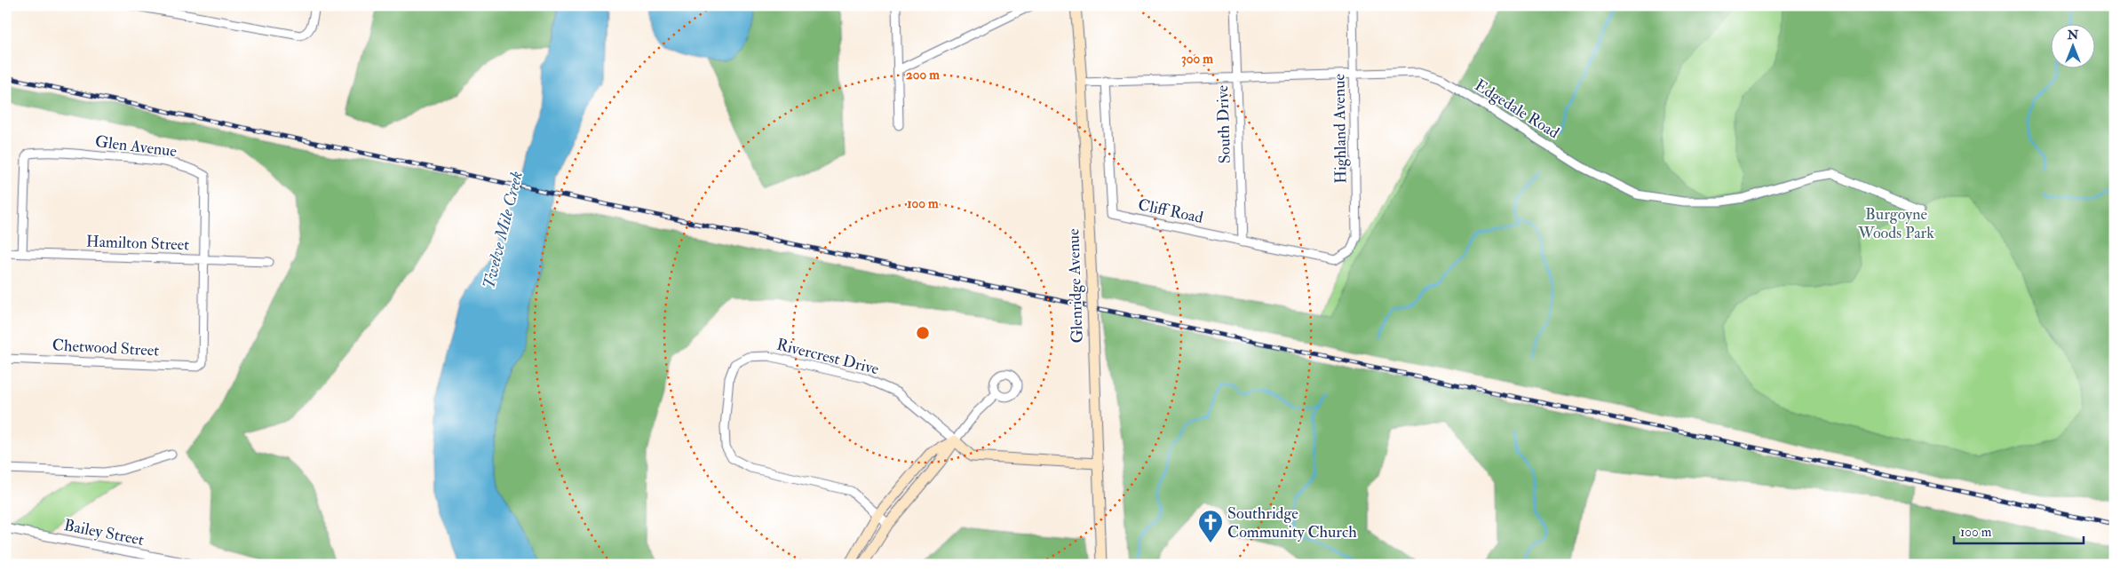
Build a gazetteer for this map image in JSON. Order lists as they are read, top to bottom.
{
  "streets": {
    "main road": ["Glenridge Avenue"],
    "street": [
      "Edgedale Road",
      "South Drive",
      "Highland Avenue",
      "Glen Avenue",
      "Cliff Road",
      "Hamilton Street",
      "Chetwood Street",
      "Rivercrest Drive",
      "Bailey Street"
    ]
  },
  "crossings": [
    ["Edgedale Road", "South Drive"],
    ["Edgedale Road", "Highland Avenue"],
    ["Edgedale Road", "Cliff Road"],
    ["Edgedale Road", "Glenridge Avenue"],
    ["South Drive", "Cliff Road"],
    ["Highland Avenue", "Cliff Road"],
    ["Glen Avenue", "Hamilton Street"],
    ["Glen Avenue", "Chetwood Street"]
  ],
  "water": ["Twelve Mile Creek"],
  "parks": ["Burgoyne Woods Park"],
  "places": {
    "church": ["Southridge Community Church"]
  },
  "scale_bar": "100 m",
  "north": "top",
  "rings": ["300 m", "200 m", "100 m"]
}
